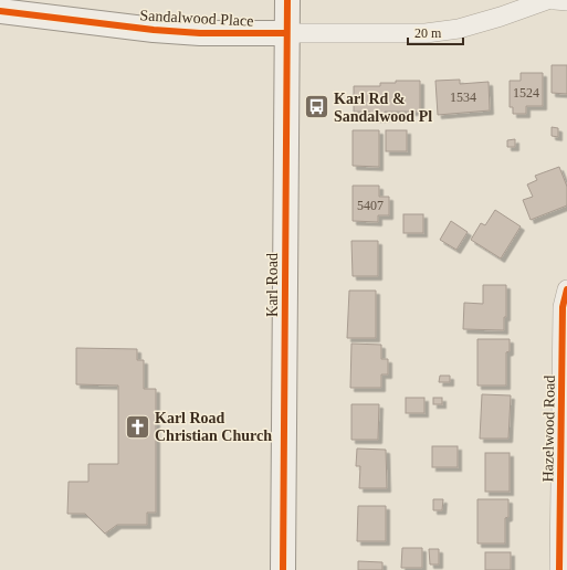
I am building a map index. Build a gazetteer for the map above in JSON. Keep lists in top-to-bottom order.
{
  "streets": {
    "main road": ["Sandalwood Place", "Karl Road"],
    "street": ["Hazelwood Road"]
  },
  "crossings": [
    ["Sandalwood Place", "Karl Road"]
  ],
  "places": {
    "bus stop": ["Karl Rd & Sandalwood Pl"],
    "church": ["Karl Road Christian Church"]
  },
  "house_numbers": ["1524", "1534", "5407"],
  "scale_bar": "20 m"
}
